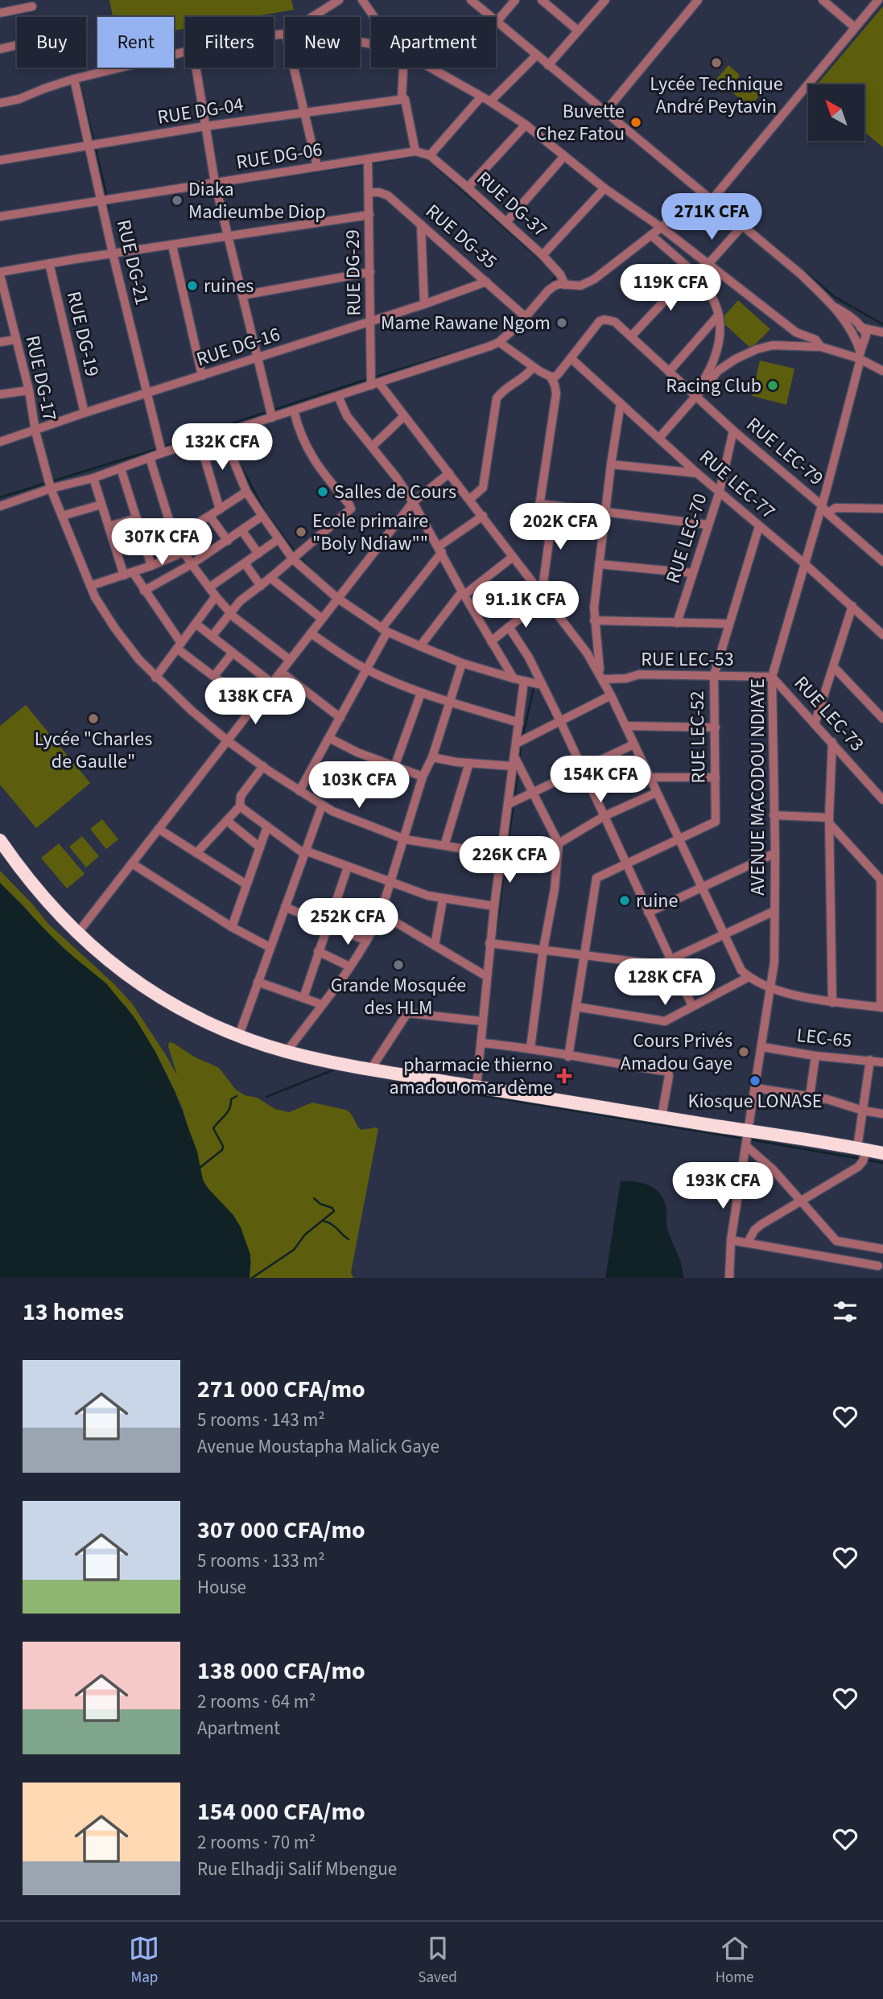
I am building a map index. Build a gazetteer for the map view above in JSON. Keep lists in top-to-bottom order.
{
  "streets": {
    "street": [
      "RUE DG-04",
      "RUE DG-06",
      "RUE DG-37",
      "RUE DG-35",
      "RUE DG-21",
      "RUE DG-29",
      "RUE DG-19",
      "RUE DG-16",
      "RUE DG-17",
      "RUE LEC-79",
      "RUE LEC-77",
      "RUE LEC-70",
      "RUE LEC-53",
      "RUE LEC-73",
      "RUE LEC-52",
      "AVENUE MACODOU NDIAYE",
      "LEC-65"
    ]
  },
  "crossings": [
    ["RUE DG-04", "RUE DG-21"],
    ["RUE DG-06", "RUE DG-37"],
    ["RUE DG-06", "RUE DG-21"],
    ["RUE DG-06", "RUE DG-29"],
    ["RUE DG-35", "RUE DG-29"],
    ["RUE DG-35", "RUE DG-16"],
    ["RUE DG-21", "RUE DG-16"],
    ["RUE DG-29", "RUE DG-16"],
    ["RUE DG-19", "RUE DG-16"],
    ["RUE DG-16", "RUE DG-17"],
    ["RUE LEC-79", "RUE LEC-77"],
    ["RUE LEC-79", "RUE LEC-70"],
    ["RUE LEC-79", "AVENUE MACODOU NDIAYE"],
    ["RUE LEC-77", "RUE LEC-70"],
    ["RUE LEC-77", "RUE LEC-52"],
    ["RUE LEC-77", "AVENUE MACODOU NDIAYE"],
    ["RUE LEC-53", "RUE LEC-73"],
    ["RUE LEC-53", "RUE LEC-52"],
    ["RUE LEC-53", "AVENUE MACODOU NDIAYE"],
    ["RUE LEC-73", "AVENUE MACODOU NDIAYE"],
    ["AVENUE MACODOU NDIAYE", "LEC-65"]
  ],
  "places": {
    "other": [
      "Lycée Technique André Peytavin",
      "Buvette Chez Fatou",
      "Diaka Madieumbe Diop",
      "ruines",
      "Mame Rawane Ngom",
      "Racing Club",
      "Salles de Cours",
      "Ecole primaire \"Boly Ndiaw\"\"",
      "Lycée \"Charles de Gaulle\"",
      "ruine",
      "Grande Mosquée des HLM",
      "Cours Privés Amadou Gaye",
      "Kiosque LONASE"
    ],
    "health": ["pharmacie thierno amadou omar dème"]
  },
  "north": "top left",
  "page": {
    "chip": [
      "Buy",
      "Rent",
      "Filters",
      "New",
      "Apartment"
    ],
    "price": [
      "271K CFA",
      "119K CFA",
      "132K CFA",
      "202K CFA",
      "307K CFA",
      "91.1K CFA",
      "138K CFA",
      "154K CFA",
      "103K CFA",
      "226K CFA",
      "252K CFA",
      "128K CFA",
      "193K CFA"
    ],
    "heading": "13 homes",
    "list": [
      {
        "name": "271 000 CFA/mo",
        "note": "5 rooms · 143 m² · Avenue Moustapha Malick Gaye"
      },
      {
        "name": "307 000 CFA/mo",
        "note": "5 rooms · 133 m² · House"
      },
      {
        "name": "138 000 CFA/mo",
        "note": "2 rooms · 64 m² · Apartment"
      },
      {
        "name": "154 000 CFA/mo",
        "note": "2 rooms · 70 m² · Rue Elhadji Salif Mbengue"
      }
    ],
    "tabs": ["Map", "Saved", "Home"]
  }
}
